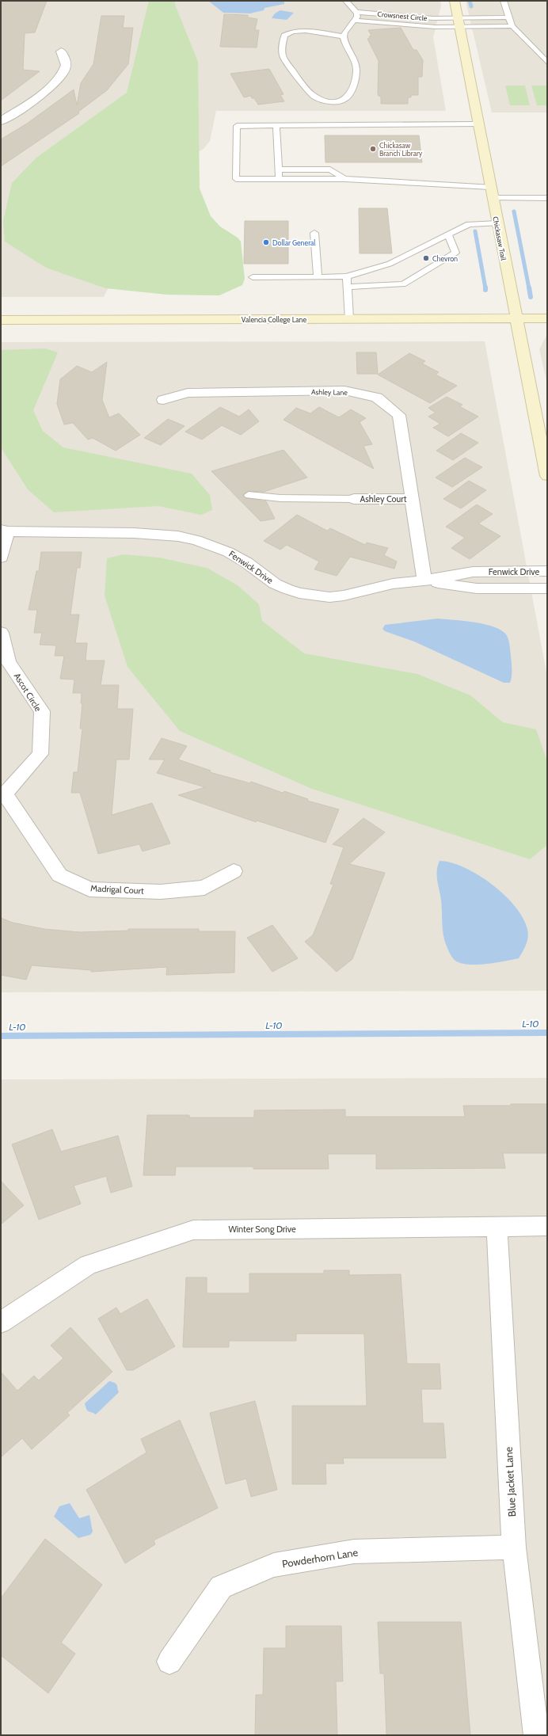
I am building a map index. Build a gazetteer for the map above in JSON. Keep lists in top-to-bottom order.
{
  "streets": {
    "street": [
      "Chickasaw Trail",
      "Valencia College Lane",
      "Ashley Lane",
      "Ashley Court",
      "Fenwick Drive",
      "Ascot Circle",
      "Madrigal Court",
      "Winter Song Drive",
      "Blue Jacket Lane",
      "Powderhorn Lane"
    ],
    "lane": ["Crowsnest Circle"]
  },
  "crossings": [
    ["Crowsnest Circle", "Chickasaw Trail"],
    ["Chickasaw Trail", "Valencia College Lane"],
    ["Ashley Lane", "Ashley Court"],
    ["Ashley Lane", "Fenwick Drive"],
    ["Ascot Circle", "Madrigal Court"],
    ["Winter Song Drive", "Blue Jacket Lane"],
    ["Blue Jacket Lane", "Powderhorn Lane"]
  ],
  "water": ["L-10"],
  "places": ["Chickasaw Branch Library", "Dollar General", "Chevron"]
}
